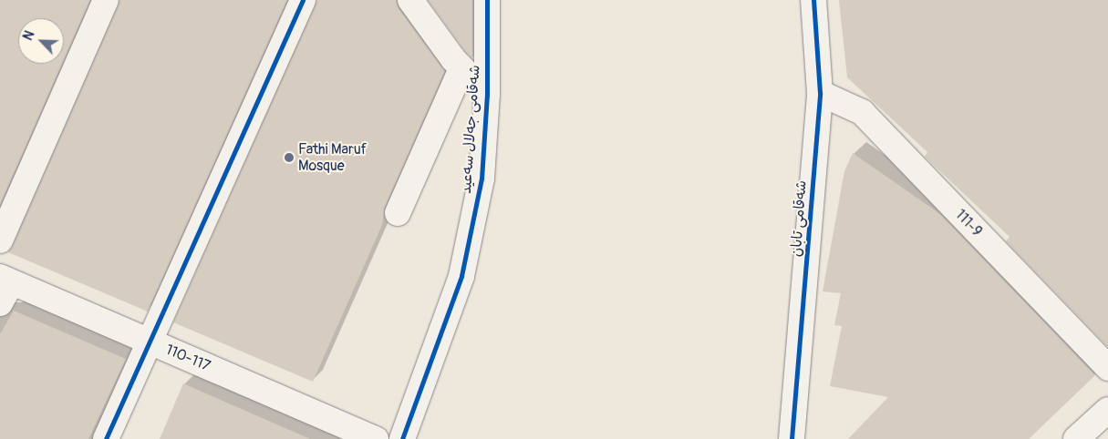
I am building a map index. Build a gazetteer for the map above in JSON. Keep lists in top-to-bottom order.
{
  "streets": {
    "street": [
      "شەقامی جەلال سەعید",
      "شەقامی تابان",
      "111-9",
      "110-117"
    ]
  },
  "crossings": [
    ["شەقامی تابان", "111-9"]
  ],
  "places": ["Fathi Maruf Mosque"],
  "north": "top left"
}
